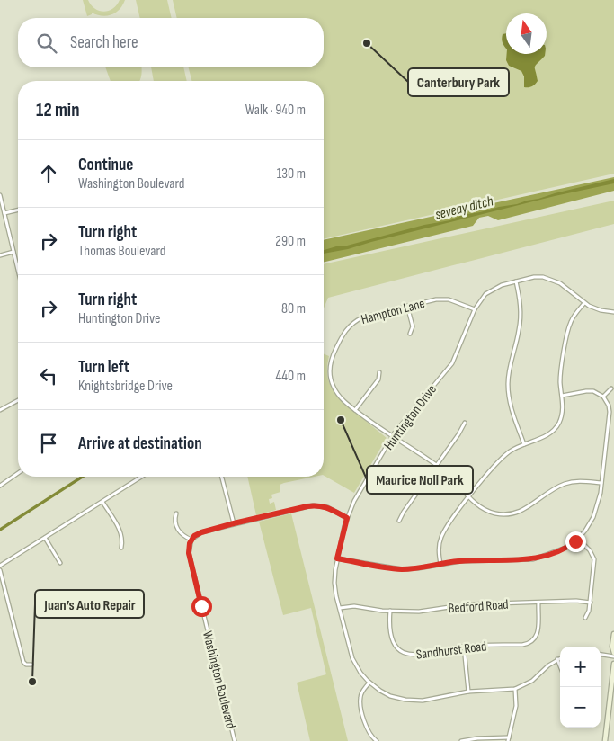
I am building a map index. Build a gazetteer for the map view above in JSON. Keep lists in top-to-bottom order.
{
  "streets": {
    "street": [
      "Hampton Lane",
      "Huntington Drive",
      "Bedford Road",
      "Sandhurst Road",
      "Washington Boulevard"
    ]
  },
  "crossings": [
    ["Hampton Lane", "Huntington Drive"],
    ["Huntington Drive", "Bedford Road"],
    ["Bedford Road", "Sandhurst Road"]
  ],
  "water": ["seveay ditch"],
  "places": ["Canterbury Park", "Maurice Noll Park", "Juan’s Auto Repair"],
  "north": "top",
  "page": {
    "search": "Search here",
    "heading": ["12 min", "Walk · 940 m"],
    "list": [
      ["Continue", "Washington Boulevard", "130 m"],
      ["Turn right", "Thomas Boulevard", "290 m"],
      ["Turn right", "Huntington Drive", "80 m"],
      ["Turn left", "Knightsbridge Drive", "440 m"],
      "Arrive at destination"
    ],
    "map_buttons": ["+", "−"]
  }
}
